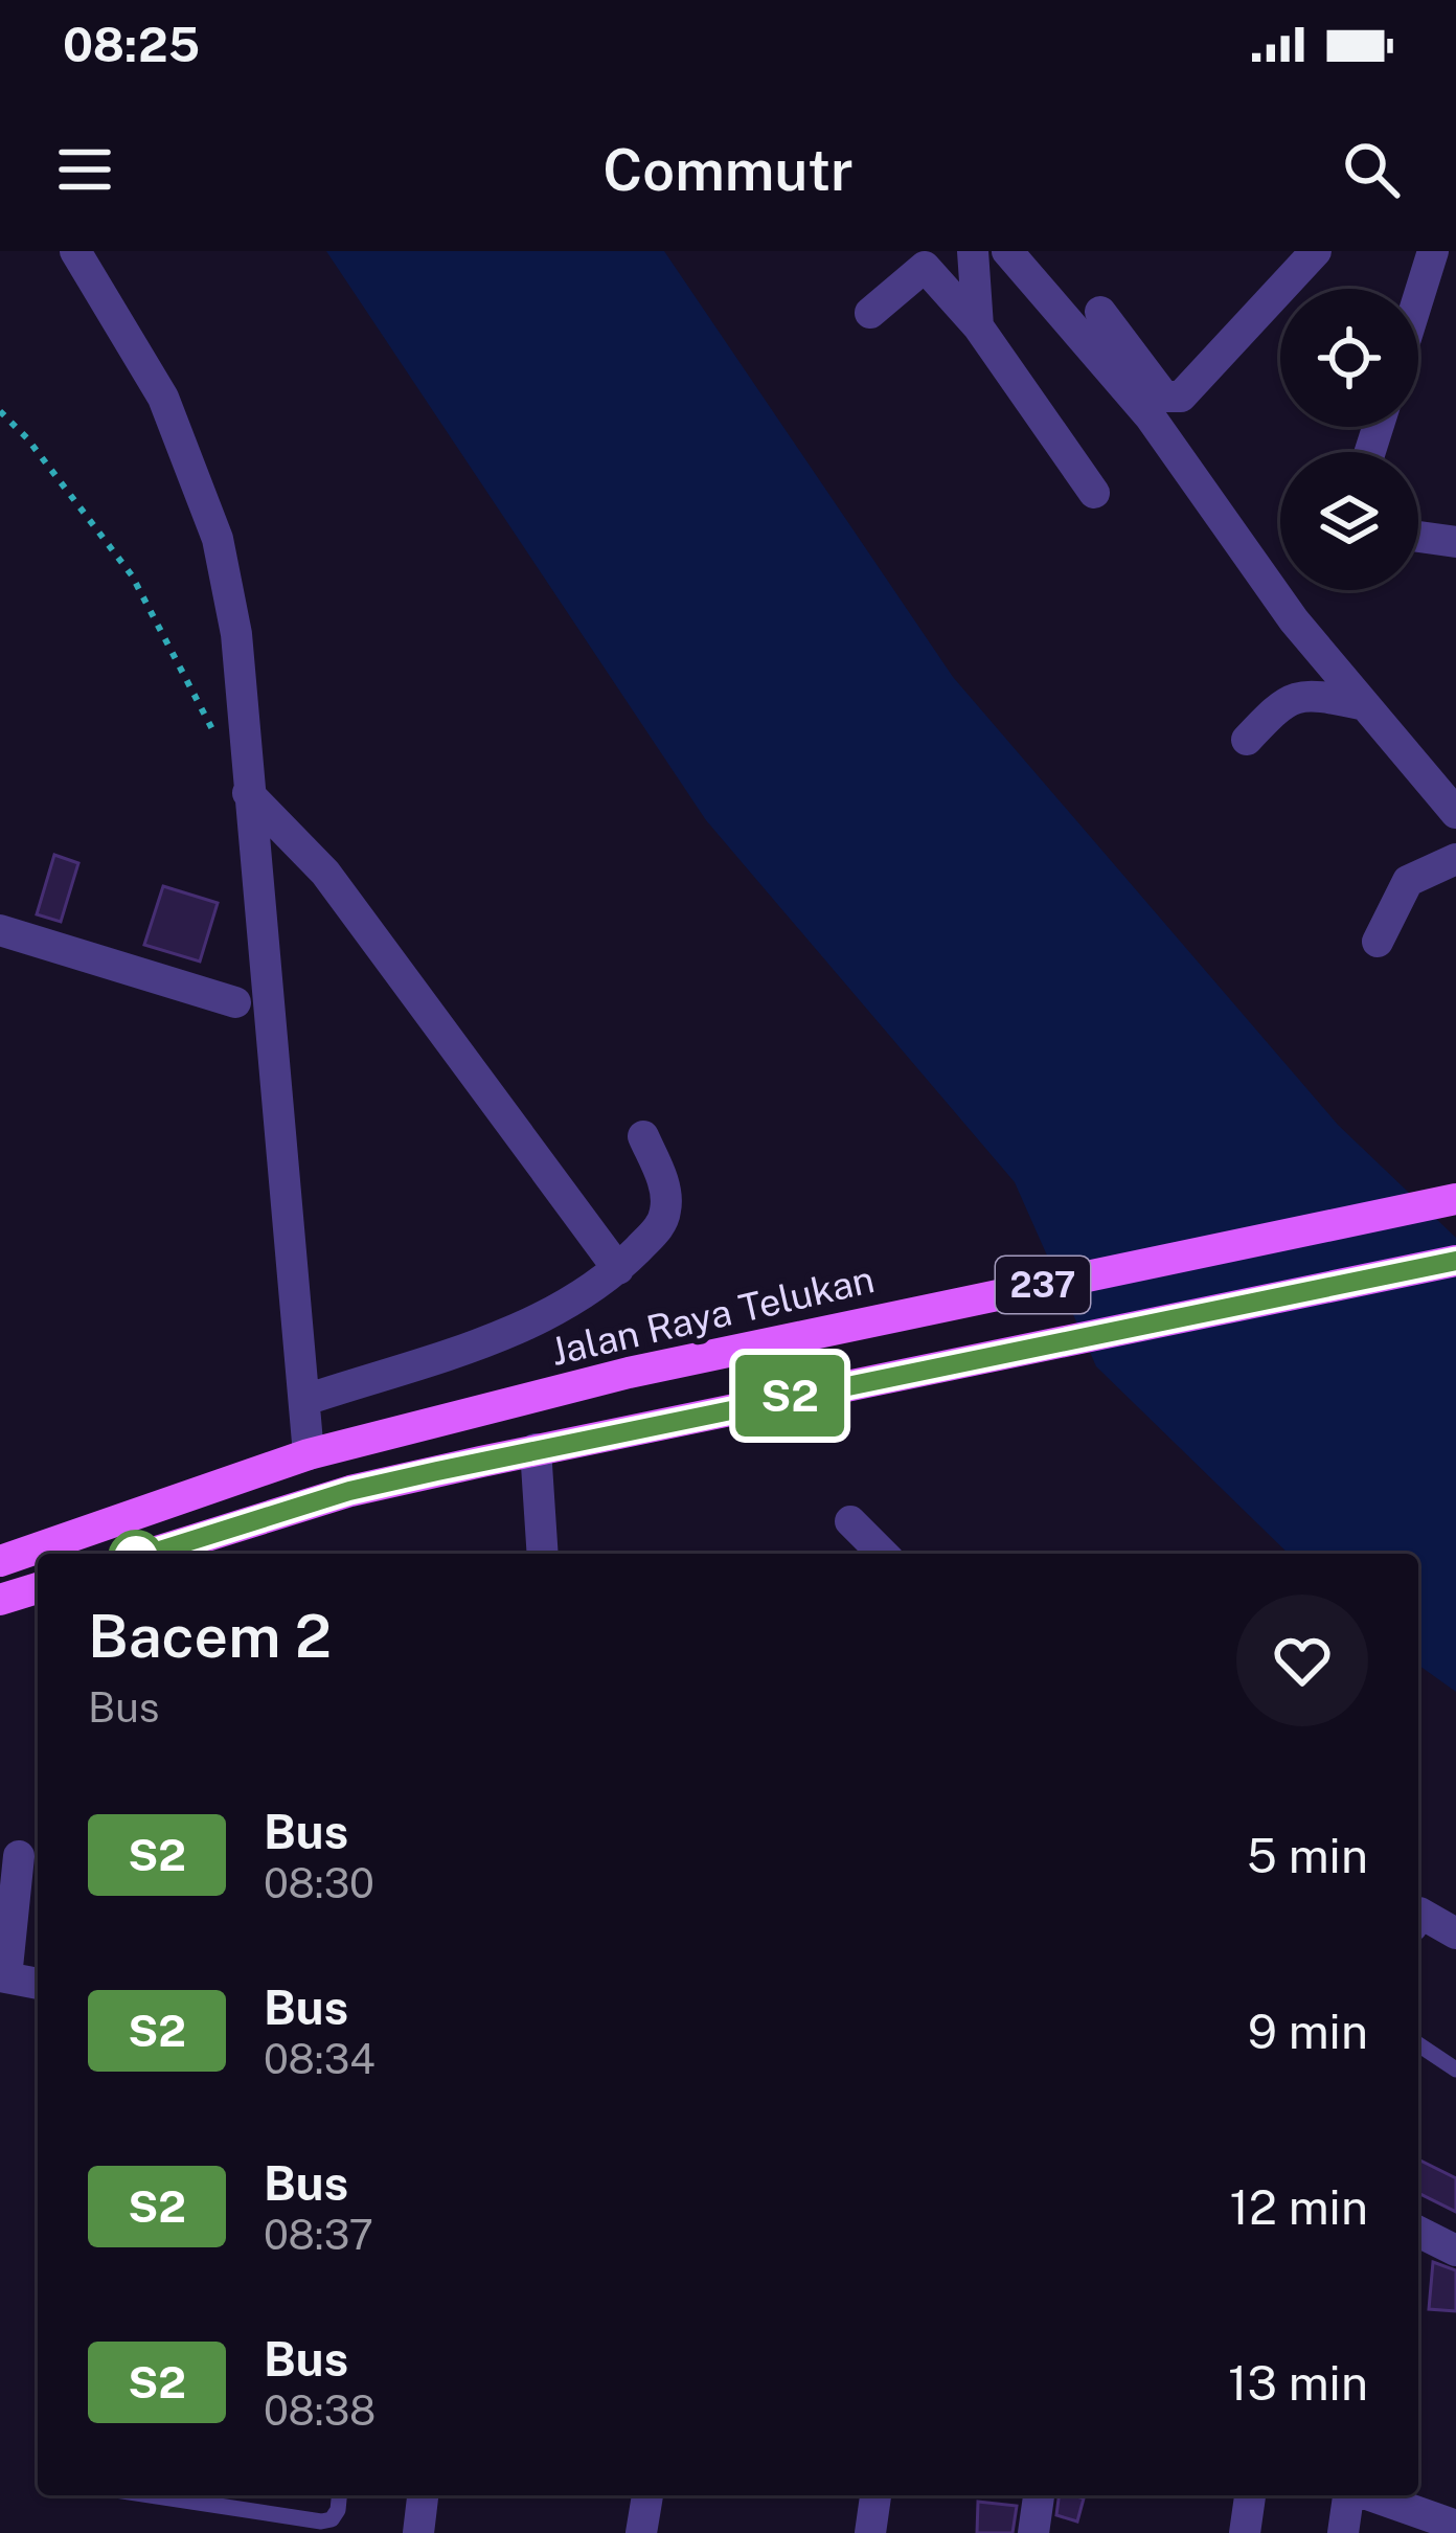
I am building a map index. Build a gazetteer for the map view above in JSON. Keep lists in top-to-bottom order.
{
  "streets": {
    "main road": ["237", "Jalan Raya Telukan"]
  },
  "lines": ["bus line S2"],
  "page": {
    "status": "08:25",
    "header": "Commutr",
    "on_map": "S2",
    "heading": ["Bacem 2", "Bus"],
    "list": [
      {
        "mark": "S2",
        "name": "Bus",
        "note": "08:30",
        "value": "5 min"
      },
      {
        "mark": "S2",
        "name": "Bus",
        "note": "08:34",
        "value": "9 min"
      },
      {
        "mark": "S2",
        "name": "Bus",
        "note": "08:37",
        "value": "12 min"
      },
      {
        "mark": "S2",
        "name": "Bus",
        "note": "08:38",
        "value": "13 min"
      }
    ]
  }
}
